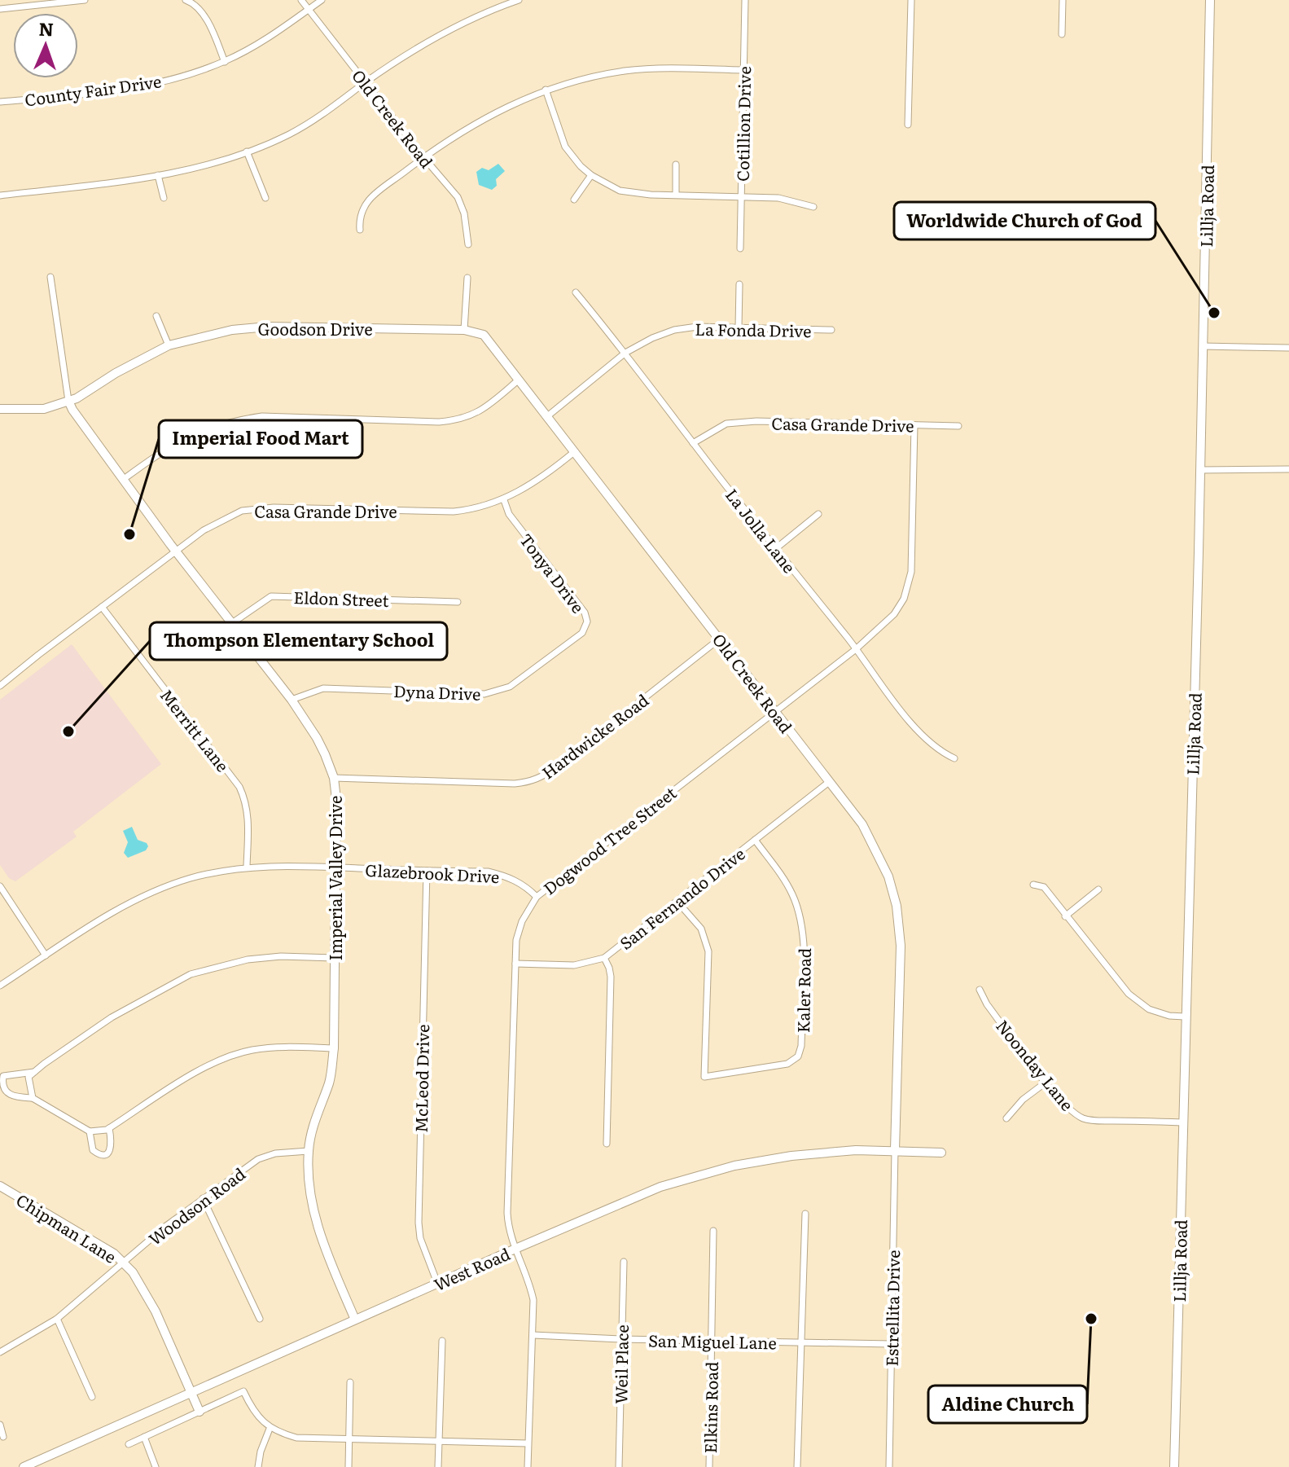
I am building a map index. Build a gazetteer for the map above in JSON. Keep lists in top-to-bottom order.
{
  "streets": {
    "street": [
      "County Fair Drive",
      "Old Creek Road",
      "Cotillion Drive",
      "Lillja Road",
      "Goodson Drive",
      "La Fonda Drive",
      "Casa Grande Drive",
      "La Jolla Lane",
      "Tonya Drive",
      "Eldon Street",
      "Dyna Drive",
      "Merritt Lane",
      "Hardwicke Road",
      "Dogwood Tree Street",
      "Glazebrook Drive",
      "Imperial Valley Drive",
      "San Fernando Drive",
      "Kaler Road",
      "Noonday Lane",
      "McLeod Drive",
      "Woodson Road",
      "Chipman Lane",
      "West Road",
      "Estrellita Drive",
      "San Miguel Lane",
      "Weil Place",
      "Elkins Road"
    ]
  },
  "crossings": [
    ["County Fair Drive", "Old Creek Road"],
    ["Old Creek Road", "Goodson Drive"],
    ["Old Creek Road", "La Fonda Drive"],
    ["Old Creek Road", "Casa Grande Drive"],
    ["Old Creek Road", "Hardwicke Road"],
    ["Old Creek Road", "Dogwood Tree Street"],
    ["Old Creek Road", "San Fernando Drive"],
    ["Old Creek Road", "West Road"],
    ["Old Creek Road", "Estrellita Drive"],
    ["Lillja Road", "Noonday Lane"],
    ["Goodson Drive", "Imperial Valley Drive"],
    ["La Fonda Drive", "La Jolla Lane"],
    ["Casa Grande Drive", "La Jolla Lane"],
    ["Casa Grande Drive", "Tonya Drive"],
    ["Casa Grande Drive", "Merritt Lane"],
    ["Casa Grande Drive", "Dogwood Tree Street"],
    ["Casa Grande Drive", "Imperial Valley Drive"],
    ["La Jolla Lane", "Dogwood Tree Street"],
    ["Tonya Drive", "Dyna Drive"],
    ["Eldon Street", "Imperial Valley Drive"],
    ["Dyna Drive", "Imperial Valley Drive"],
    ["Merritt Lane", "Glazebrook Drive"],
    ["Hardwicke Road", "Imperial Valley Drive"],
    ["Dogwood Tree Street", "Glazebrook Drive"],
    ["Dogwood Tree Street", "San Fernando Drive"],
    ["Dogwood Tree Street", "West Road"],
    ["Dogwood Tree Street", "San Miguel Lane"],
    ["Glazebrook Drive", "Imperial Valley Drive"],
    ["Glazebrook Drive", "McLeod Drive"],
    ["Imperial Valley Drive", "Woodson Road"],
    ["Imperial Valley Drive", "West Road"],
    ["San Fernando Drive", "Kaler Road"],
    ["McLeod Drive", "West Road"],
    ["Woodson Road", "Chipman Lane"],
    ["Chipman Lane", "West Road"],
    ["West Road", "Estrellita Drive"],
    ["Estrellita Drive", "San Miguel Lane"],
    ["San Miguel Lane", "Weil Place"],
    ["San Miguel Lane", "Elkins Road"]
  ],
  "places": [
    "Worldwide Church of God",
    "Imperial Food Mart",
    "Thompson Elementary School",
    "Aldine Church"
  ],
  "north": "top"
}
